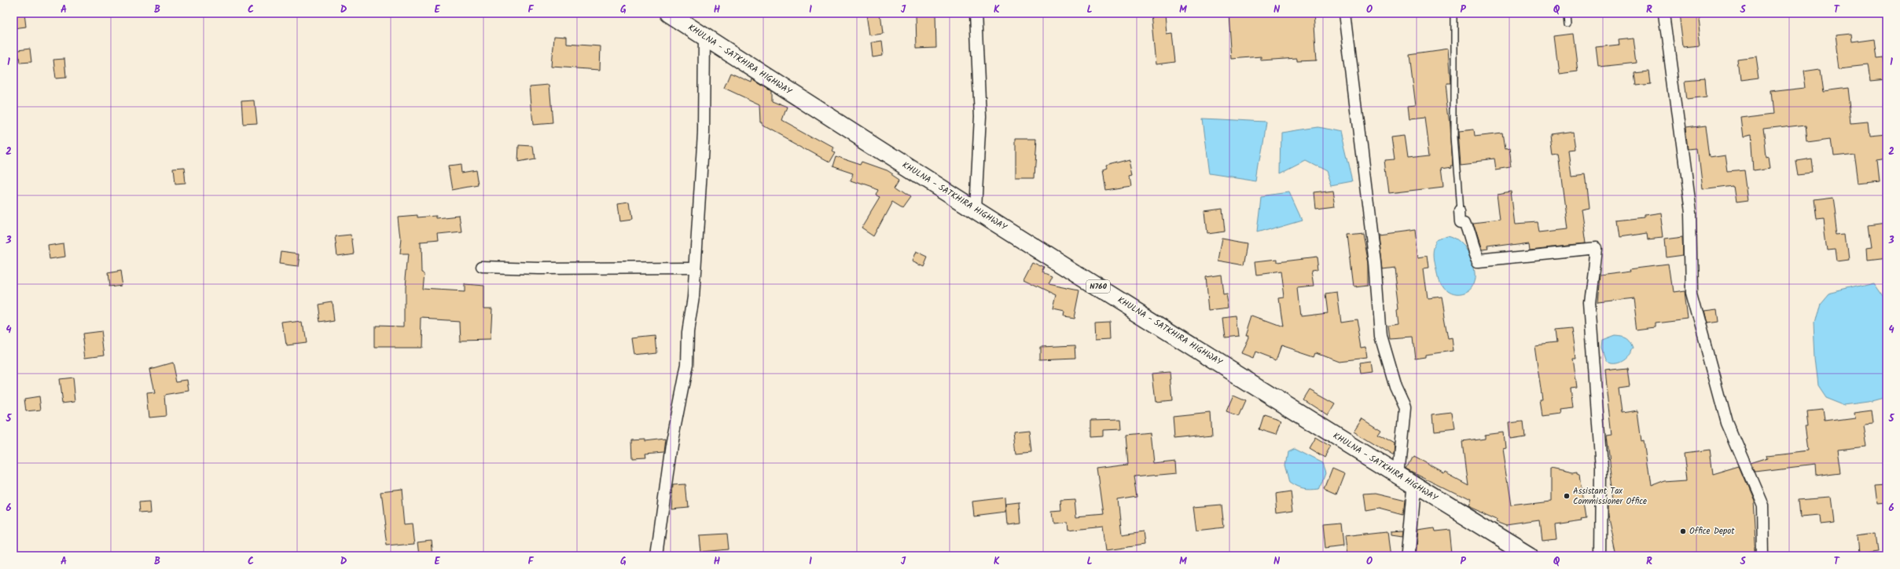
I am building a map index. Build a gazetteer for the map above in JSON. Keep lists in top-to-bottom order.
{
  "streets": {
    "highway": ["KHULNA - SATKHIRA HIGHWAY", "N760"]
  },
  "places": ["Assistant Tax Commissioner Office", "Office Depot"],
  "grid": {
    "columns": [
      "A",
      "B",
      "C",
      "D",
      "E",
      "F",
      "G",
      "H",
      "I",
      "J",
      "K",
      "L",
      "M",
      "N",
      "O",
      "P",
      "Q",
      "R",
      "S",
      "T"
    ],
    "rows": [
      "1",
      "2",
      "3",
      "4",
      "5",
      "6"
    ]
  }
}
